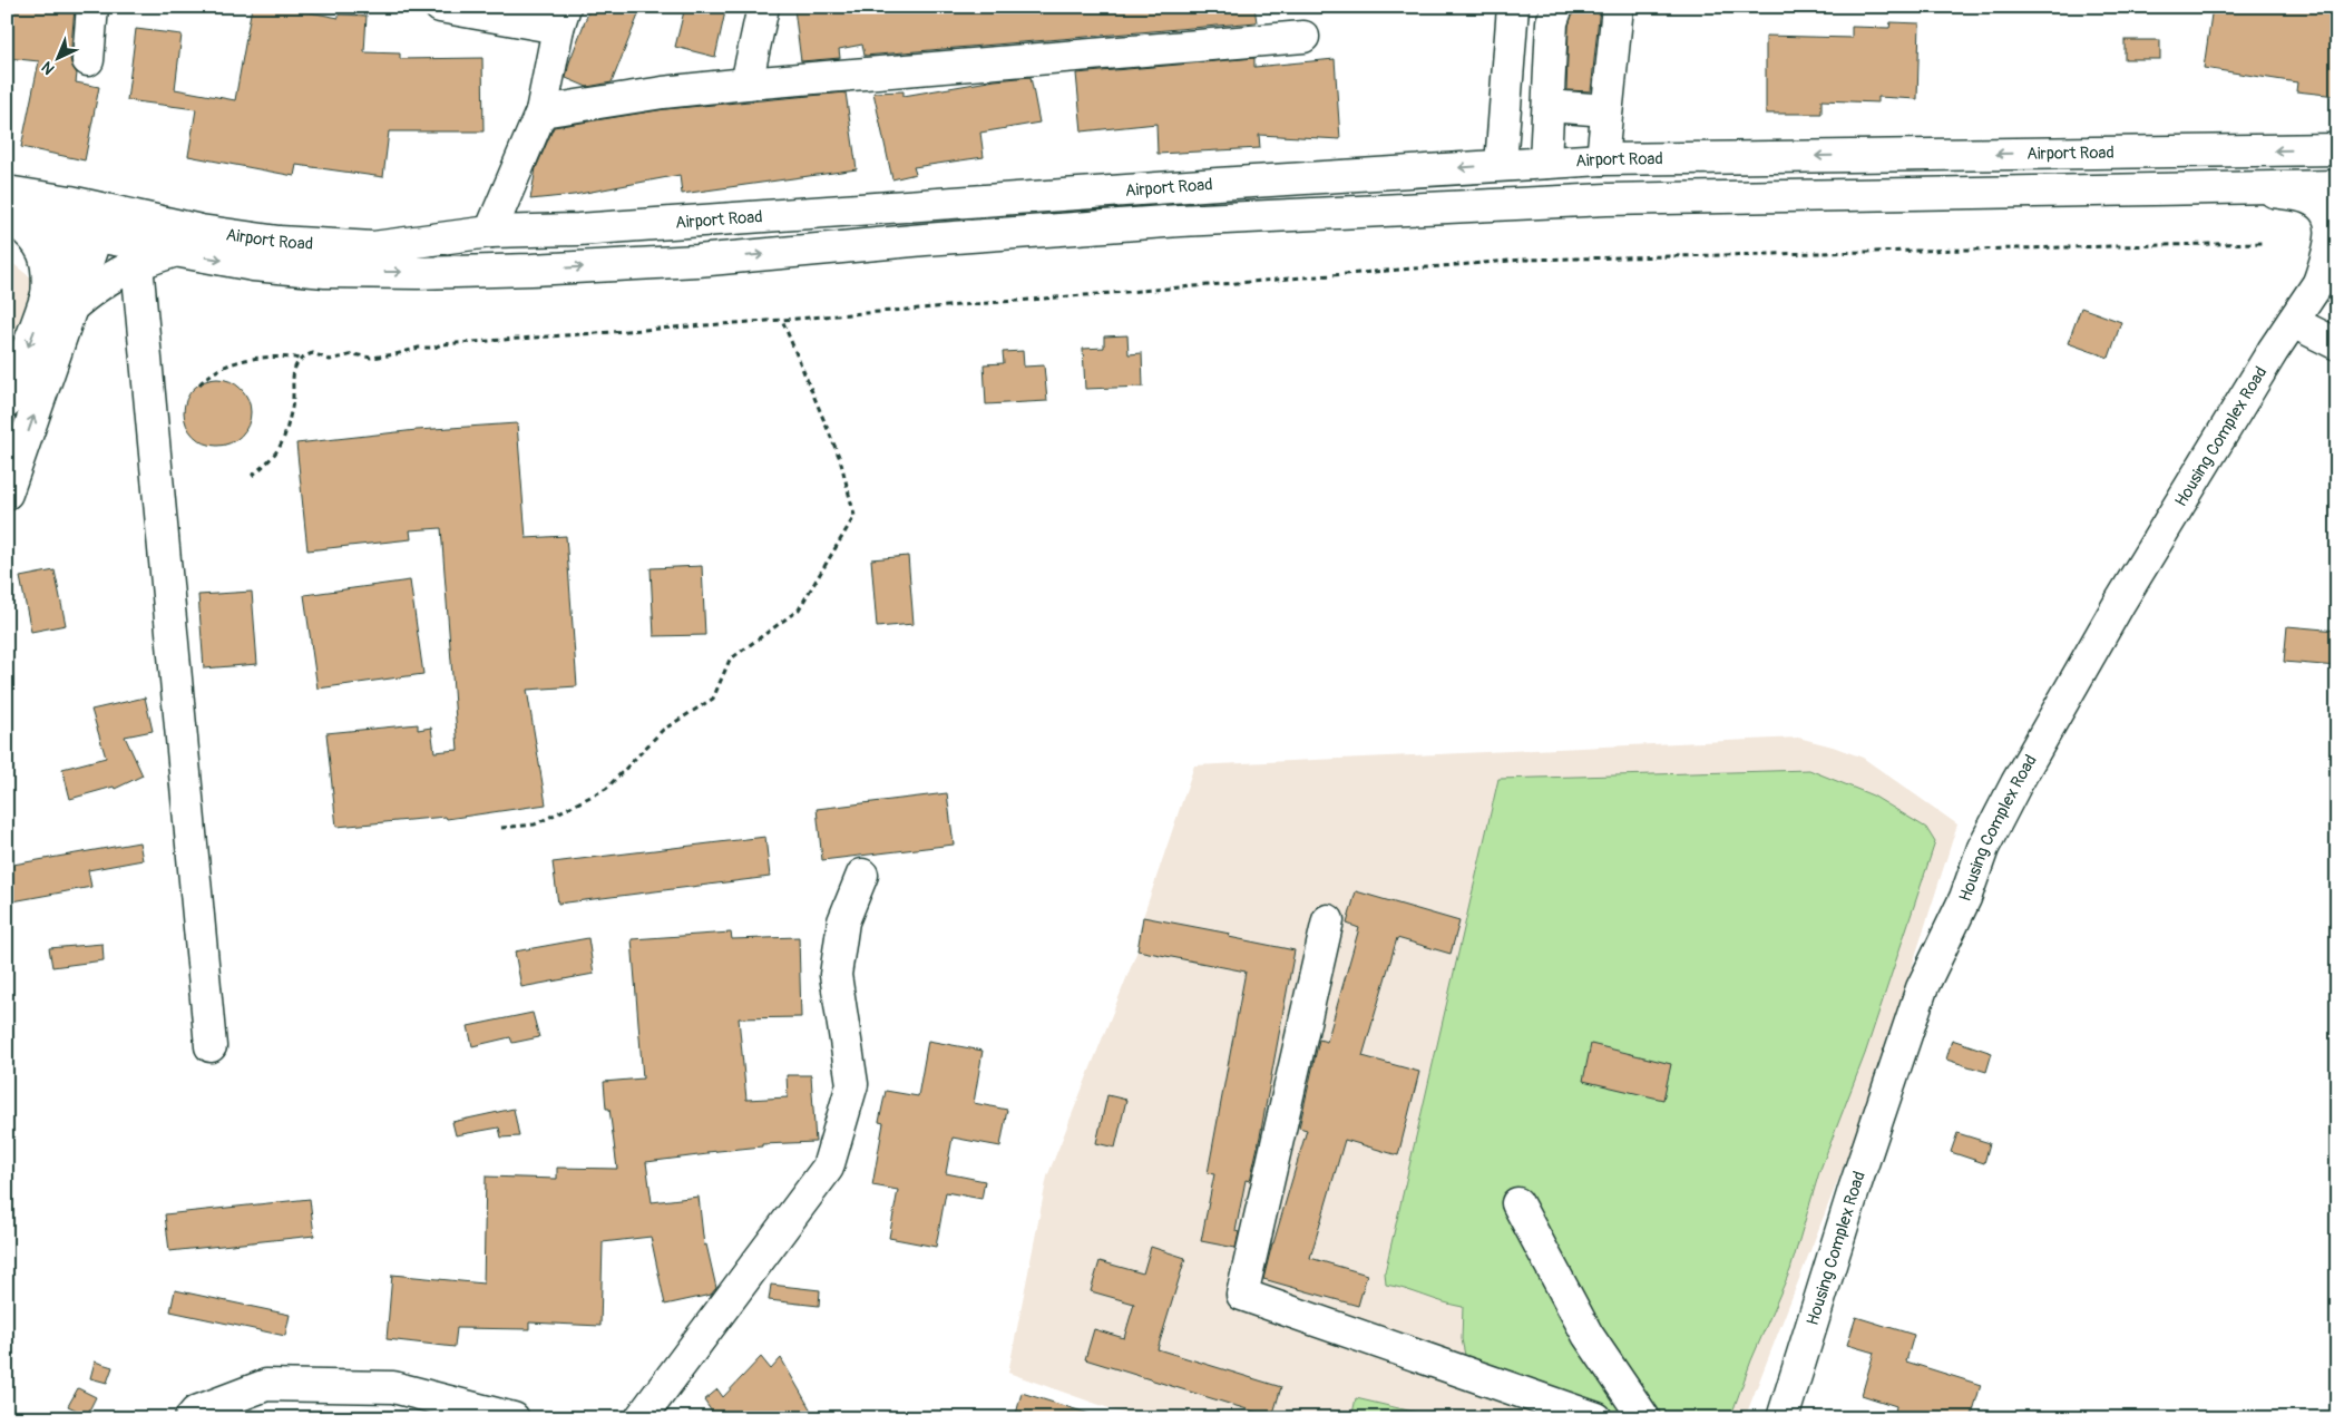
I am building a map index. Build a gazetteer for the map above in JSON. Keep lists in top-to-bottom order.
{
  "streets": {
    "street": ["Airport Road", "Housing Complex Road"]
  },
  "crossings": [
    ["Airport Road", "Housing Complex Road"]
  ],
  "north": "bottom left"
}
